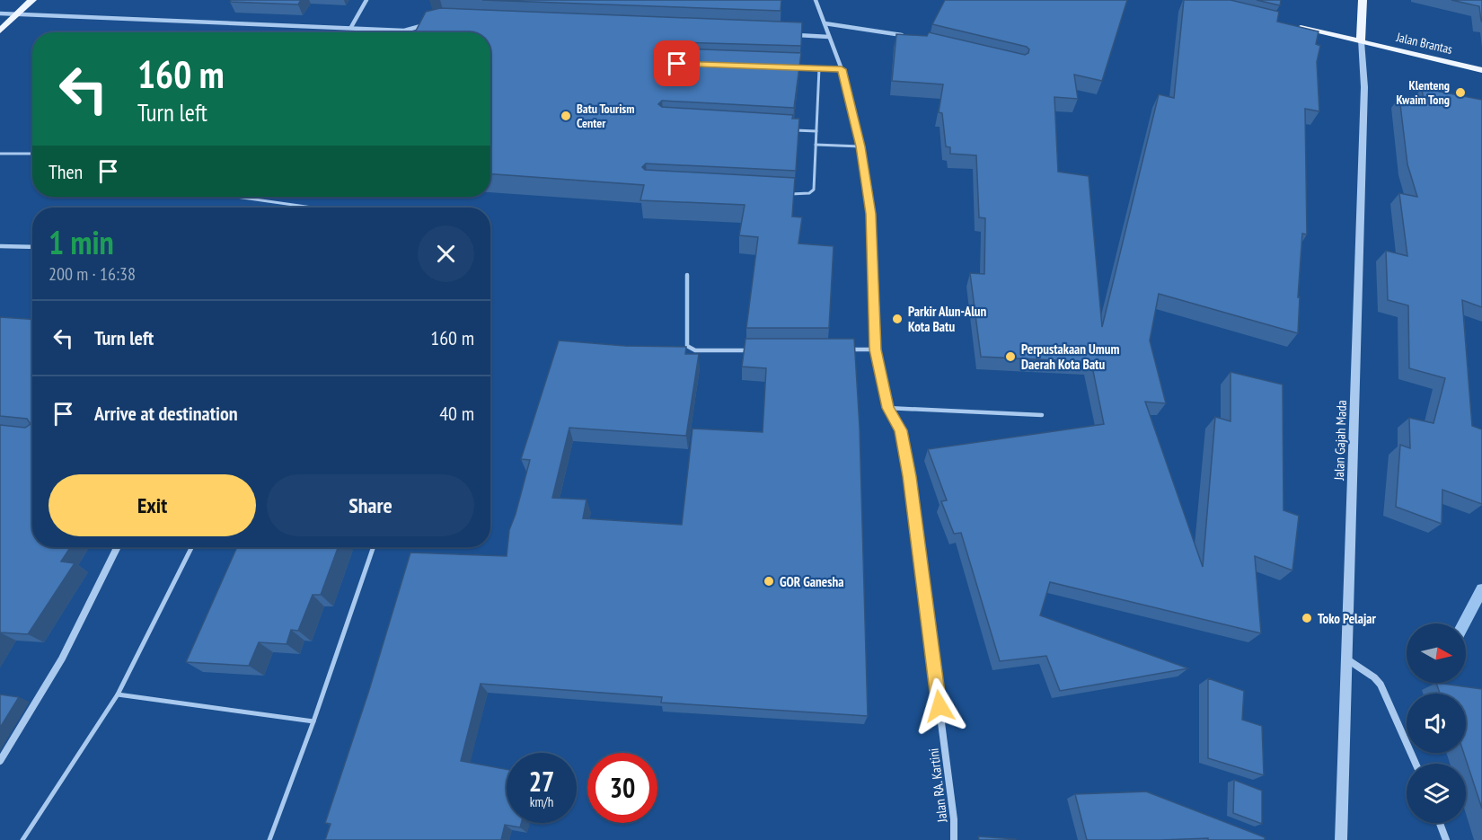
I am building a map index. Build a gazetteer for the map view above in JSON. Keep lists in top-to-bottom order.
{
  "streets": {
    "main road": ["Jalan Brantas"],
    "street": ["Jalan Gajah Mada", "Jalan RA. Kartini"]
  },
  "crossings": [
    ["Jalan Brantas", "Jalan Gajah Mada"]
  ],
  "places": [
    "Klenteng Kwaim Tong",
    "Batu Tourism Center",
    "Parkir Alun-Alun Kota Batu",
    "Perpustakaan Umum Daerah Kota Batu",
    "GOR Ganesha",
    "Toko Pelajar"
  ],
  "north": "right",
  "page": {
    "turn": ["160 m", "Turn left"],
    "then": "Then",
    "heading": ["1 min", "200 m · 16:38"],
    "list": [
      {
        "name": "Turn left",
        "value": "160 m"
      },
      {
        "name": "Arrive at destination",
        "value": "40 m"
      }
    ],
    "buttons": ["Exit", "Share"],
    "speed": "27 km/h",
    "limit": "30"
  }
}
